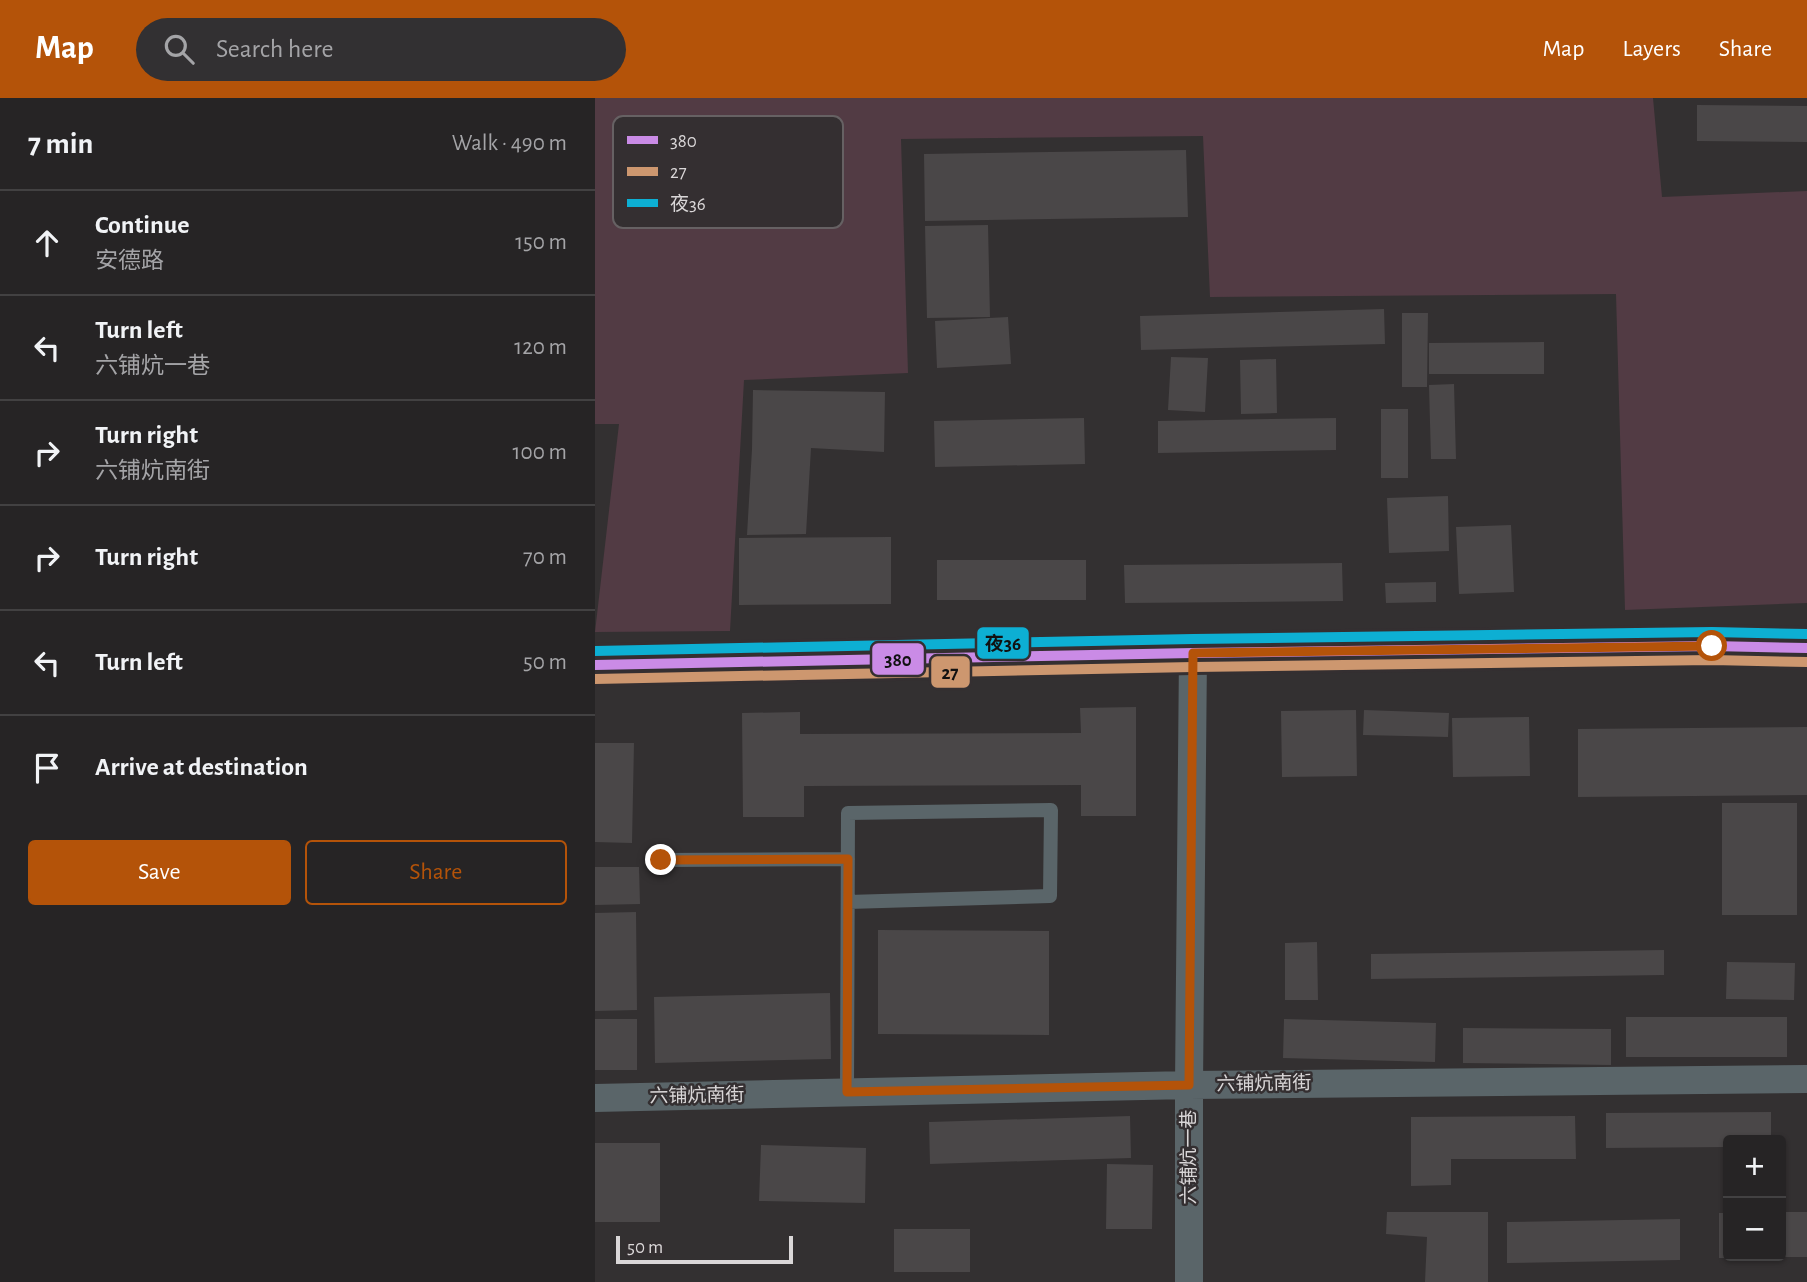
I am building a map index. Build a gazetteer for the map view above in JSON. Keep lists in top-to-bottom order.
{
  "streets": {
    "street": ["六铺炕南街", "六铺炕一巷"]
  },
  "crossings": [
    ["六铺炕南街", "六铺炕一巷"]
  ],
  "lines": ["transit line 夜36", "transit line 380", "transit line 27"],
  "legend": ["380", "27", "夜36"],
  "scale_bar": "50 m",
  "page": {
    "header": "Map",
    "search": "Search here",
    "nav": ["Map", "Layers", "Share"],
    "heading": ["7 min", "Walk · 490 m"],
    "list": [
      ["Continue", "安德路", "150 m"],
      ["Turn left", "六铺炕一巷", "120 m"],
      ["Turn right", "六铺炕南街", "100 m"],
      ["Turn right", "70 m"],
      ["Turn left", "50 m"],
      "Arrive at destination"
    ],
    "buttons": ["Save", "Share"],
    "map_buttons": ["+", "−"],
    "scale": "50 m"
  }
}
